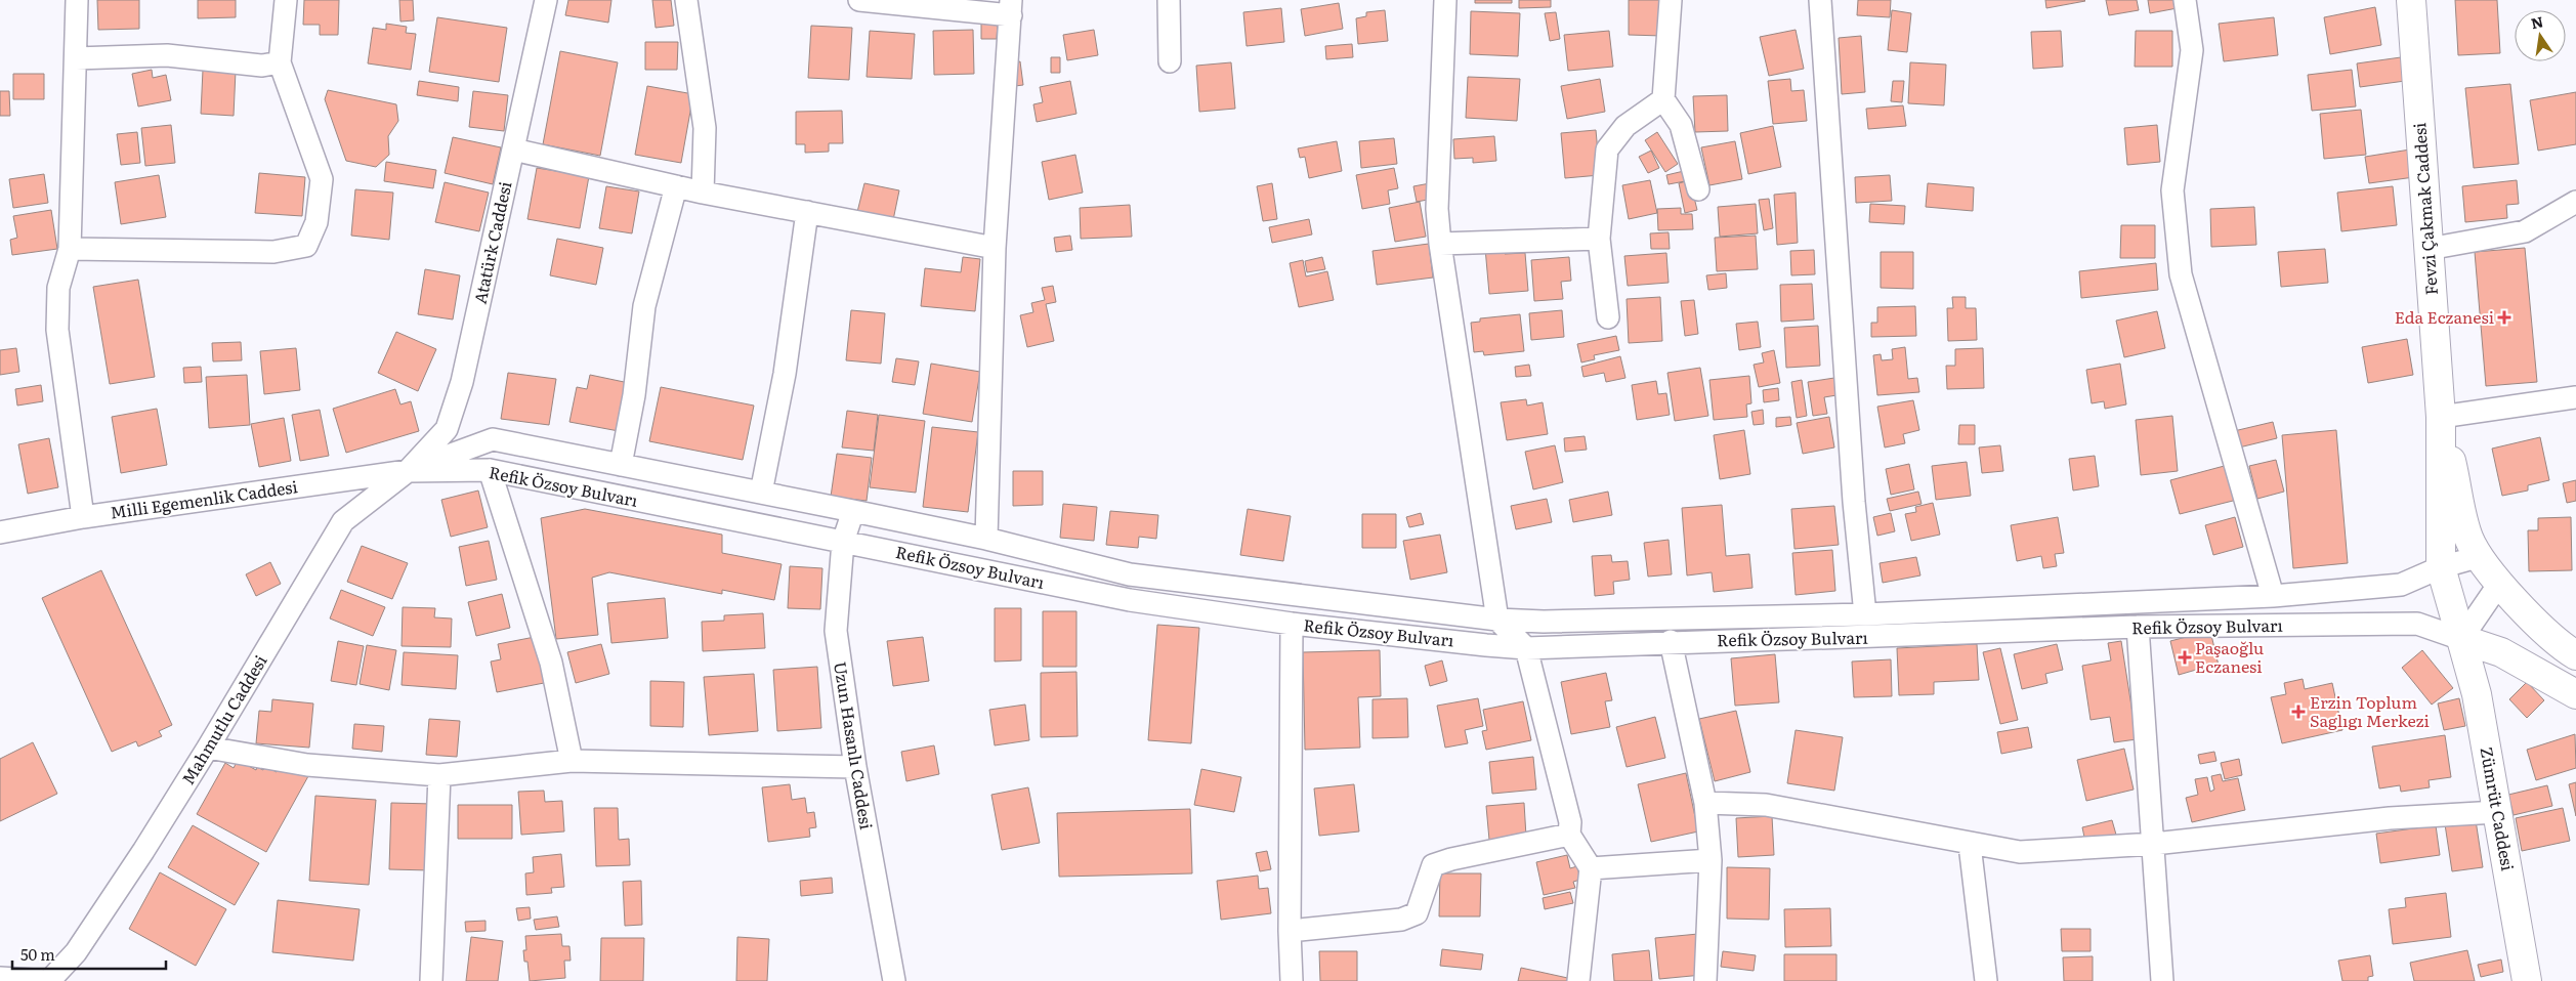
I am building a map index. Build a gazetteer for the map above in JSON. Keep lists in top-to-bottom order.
{
  "streets": {
    "main road": ["Fevzi Çakmak Caddesi", "Zümrüt Caddesi"],
    "street": [
      "Atatürk Caddesi",
      "Refik Özsoy Bulvarı",
      "Milli Egemenlik Caddesi",
      "Mahmutlu Caddesi",
      "Uzun Hasanlı Caddesi"
    ]
  },
  "crossings": [
    ["Fevzi Çakmak Caddesi", "Zümrüt Caddesi"],
    ["Atatürk Caddesi", "Refik Özsoy Bulvarı"],
    ["Atatürk Caddesi", "Milli Egemenlik Caddesi"],
    ["Atatürk Caddesi", "Mahmutlu Caddesi"],
    ["Refik Özsoy Bulvarı", "Milli Egemenlik Caddesi"],
    ["Refik Özsoy Bulvarı", "Mahmutlu Caddesi"],
    ["Refik Özsoy Bulvarı", "Uzun Hasanlı Caddesi"],
    ["Refik Özsoy Bulvarı", "Zümrüt Caddesi"],
    ["Milli Egemenlik Caddesi", "Mahmutlu Caddesi"]
  ],
  "places": {
    "health": ["Eda Eczanesi", "Paşaoğlu Eczanesi", "Erzin Toplum Saglıgı Merkezi"]
  },
  "scale_bar": "50 m",
  "north": "top"
}
